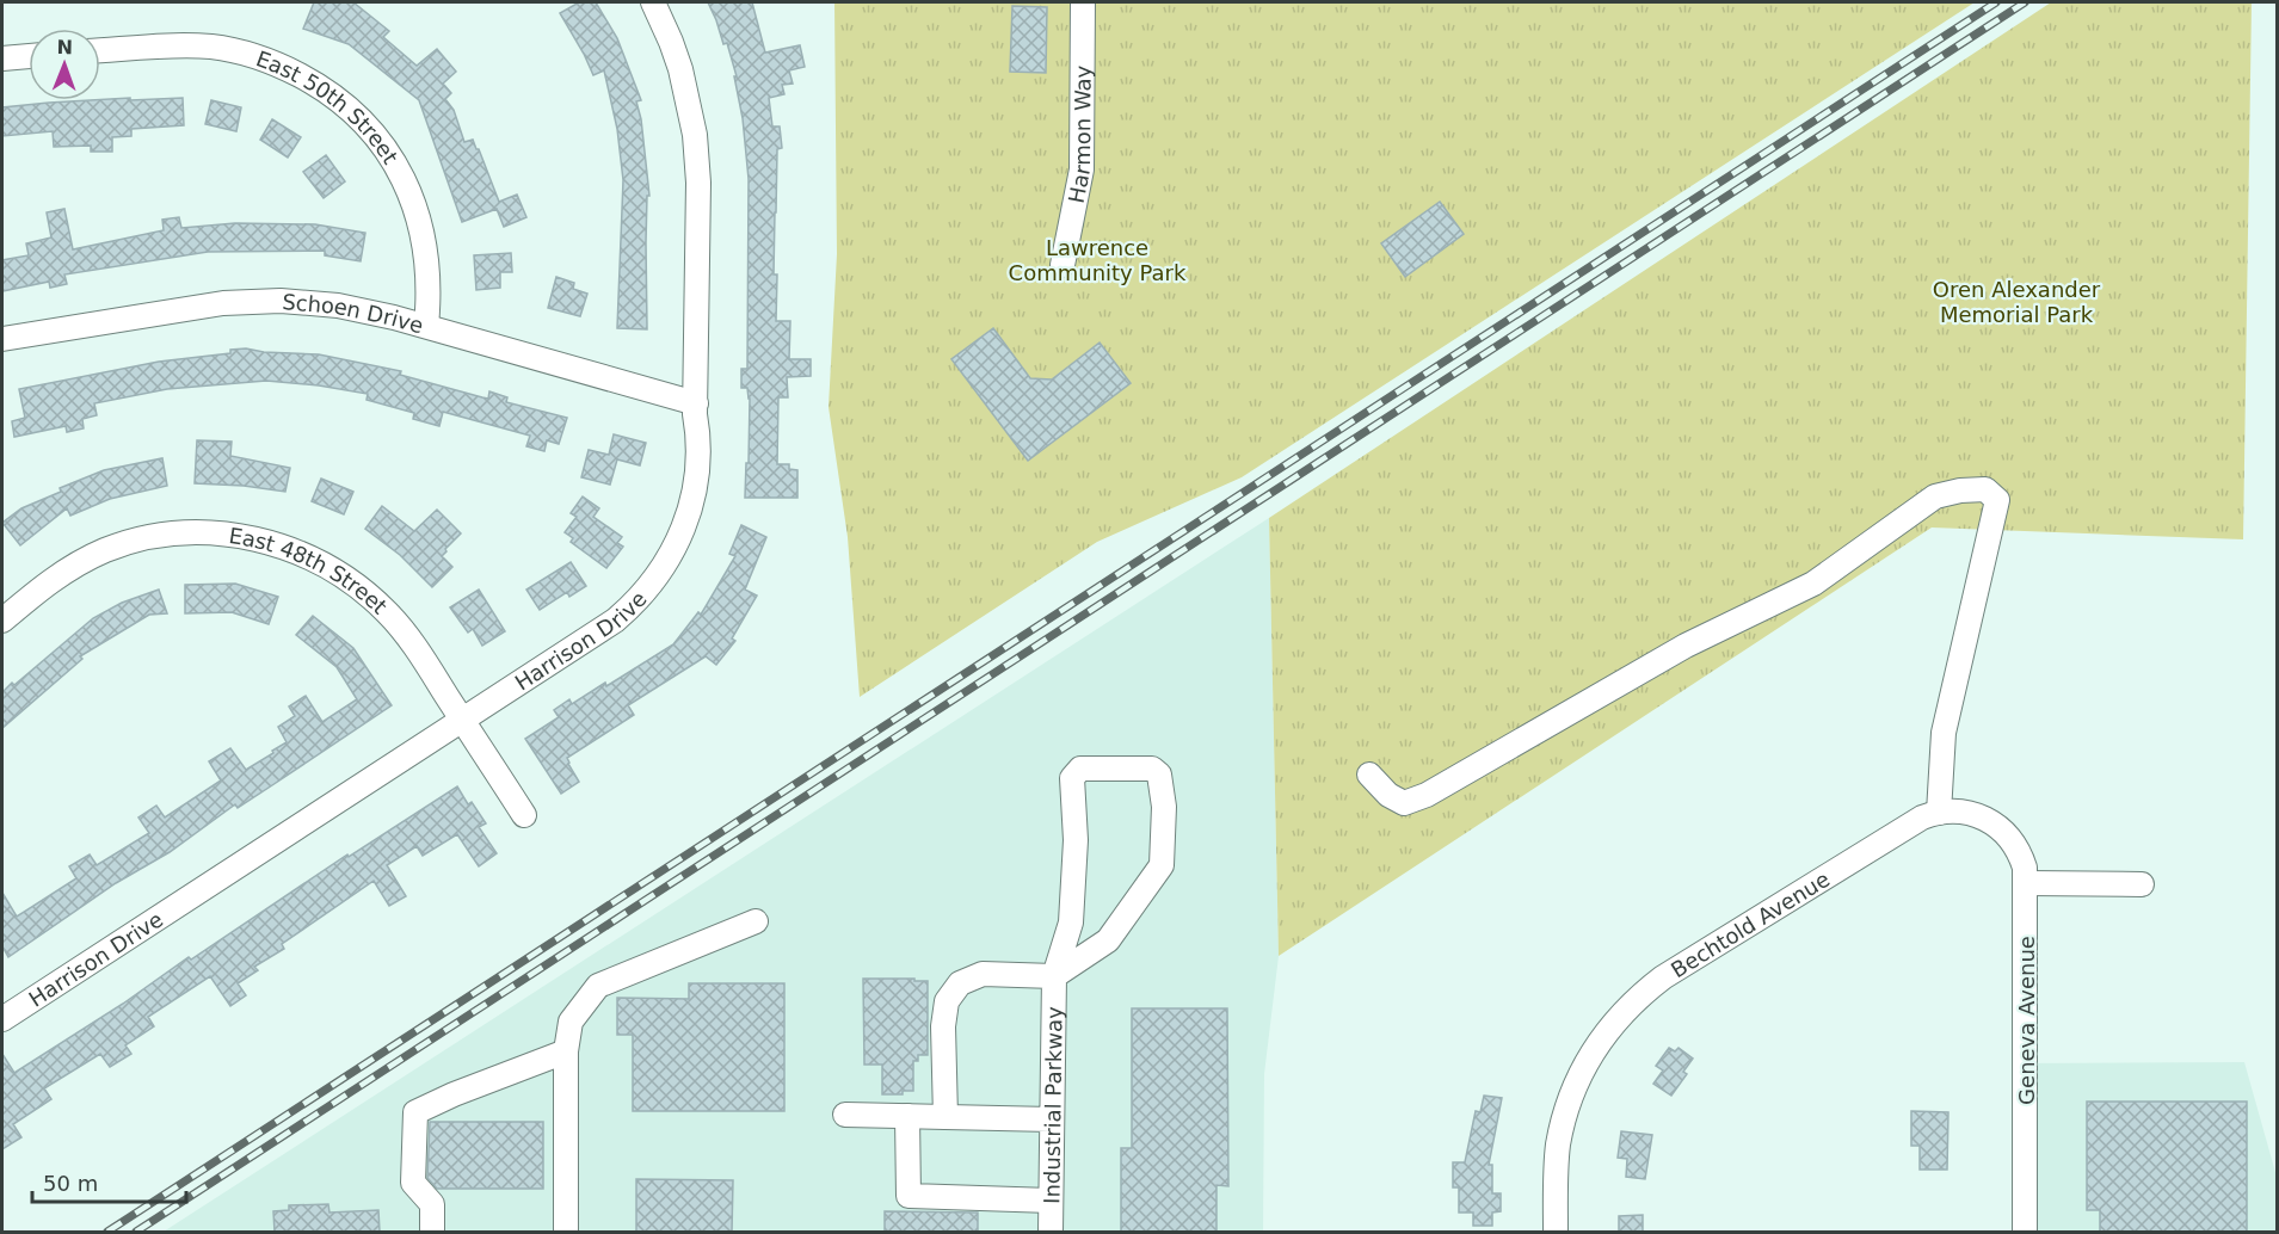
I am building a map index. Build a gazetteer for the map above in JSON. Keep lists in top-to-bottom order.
{
  "streets": {
    "street": [
      "East 50th Street",
      "Harmon Way",
      "Schoen Drive",
      "East 48th Street",
      "Harrison Drive",
      "Bechtold Avenue",
      "Geneva Avenue",
      "Industrial Parkway"
    ]
  },
  "crossings": [
    ["East 50th Street", "Schoen Drive"],
    ["Schoen Drive", "Harrison Drive"],
    ["East 48th Street", "Harrison Drive"],
    ["Bechtold Avenue", "Geneva Avenue"]
  ],
  "parks": ["Lawrence Community Park", "Oren Alexander Memorial Park"],
  "scale_bar": "50 m",
  "north": "top"
}
